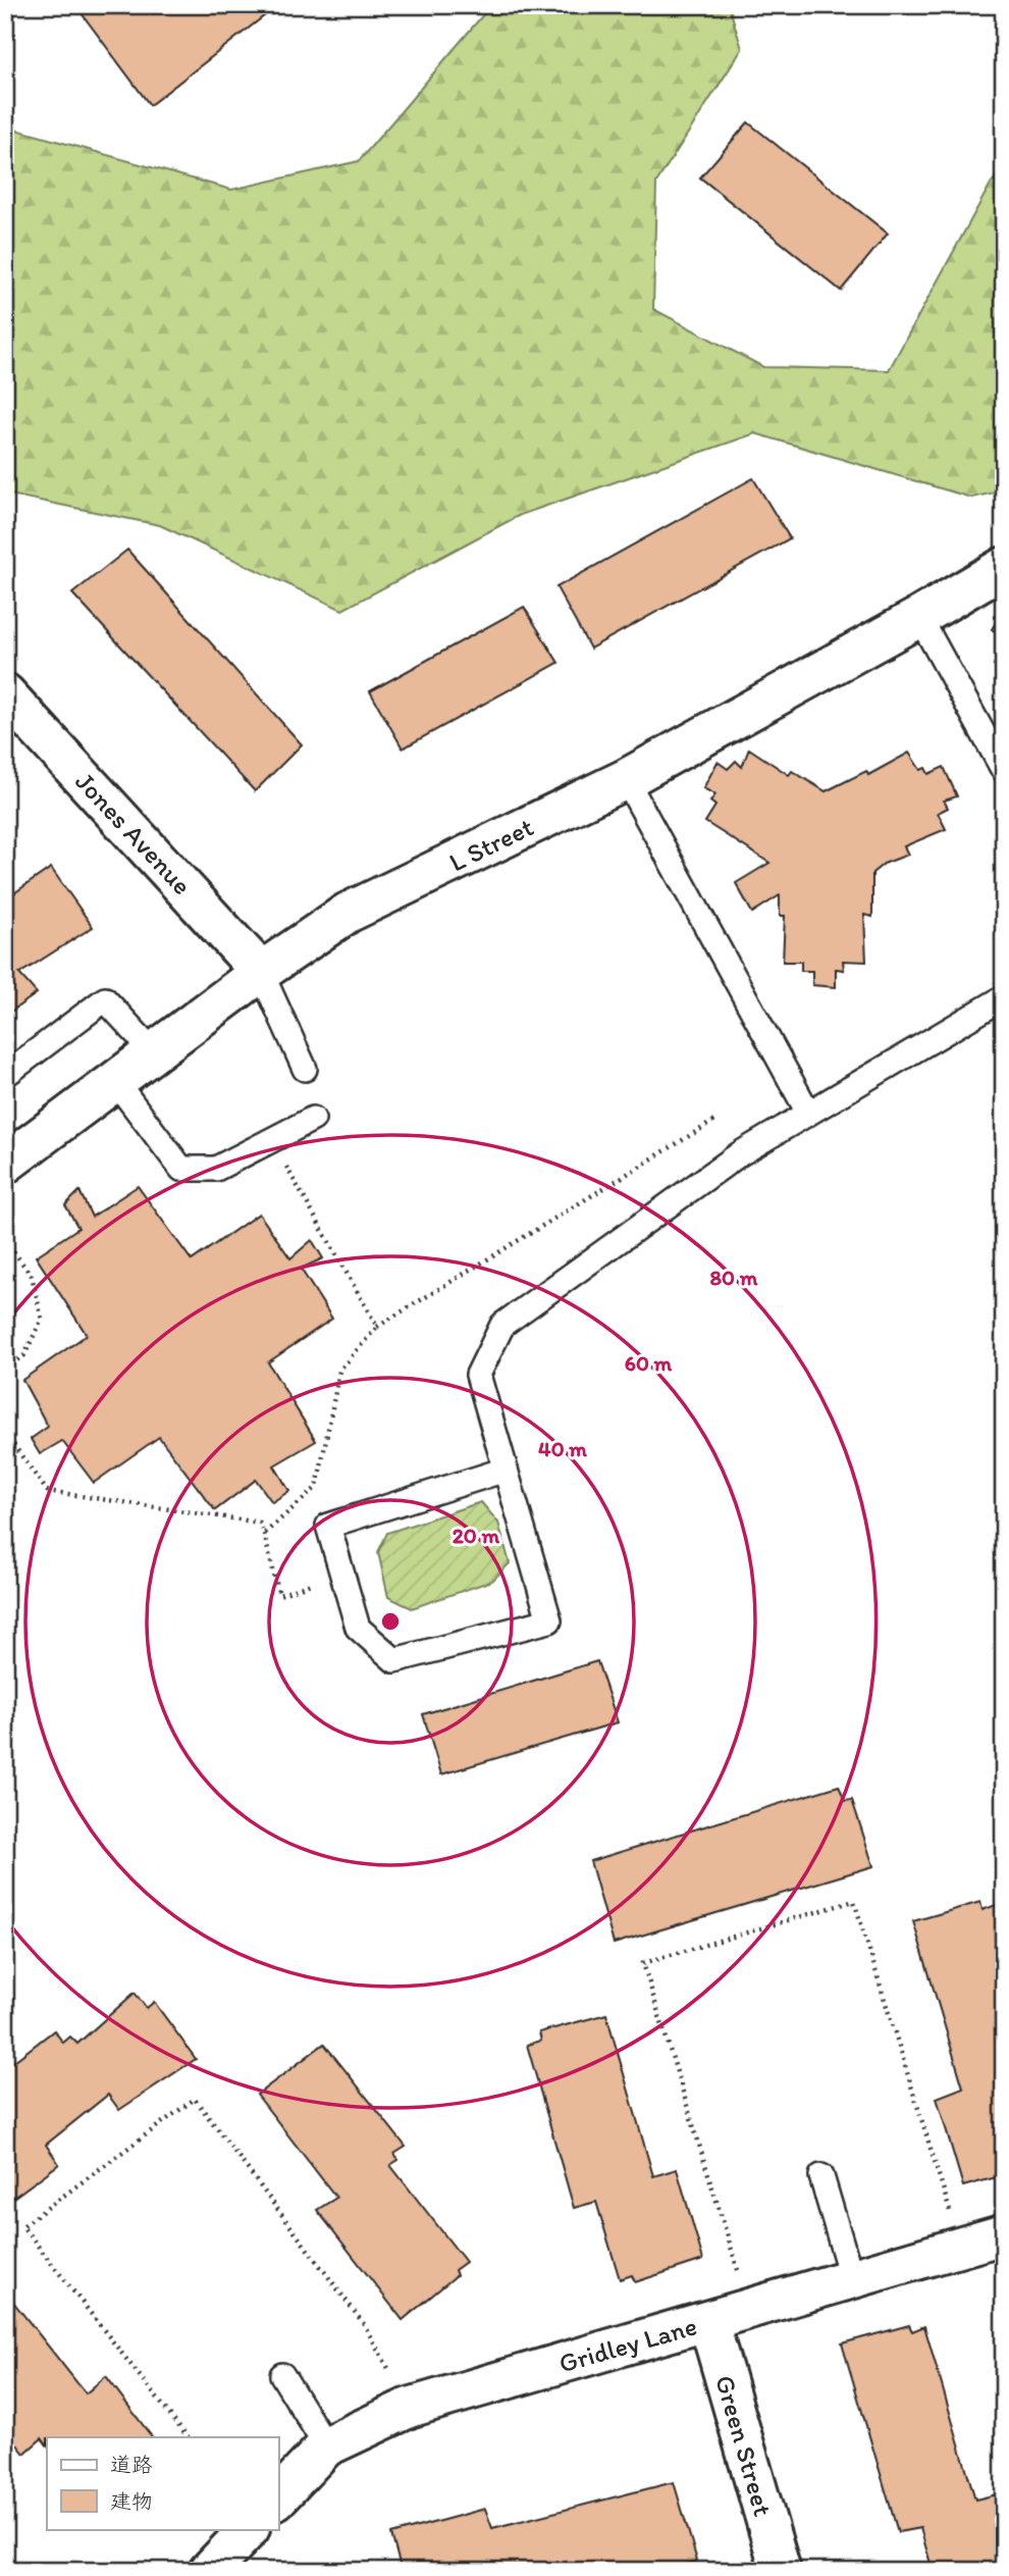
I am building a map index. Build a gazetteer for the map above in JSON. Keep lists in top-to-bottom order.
{
  "streets": {
    "street": [
      "Jones Avenue",
      "L Street",
      "Gridley Lane",
      "Green Street"
    ]
  },
  "crossings": [
    ["Jones Avenue", "L Street"],
    ["Gridley Lane", "Green Street"]
  ],
  "legend": ["道路", "建物"],
  "rings": [
    "80 m",
    "60 m",
    "40 m",
    "20 m"
  ]
}
